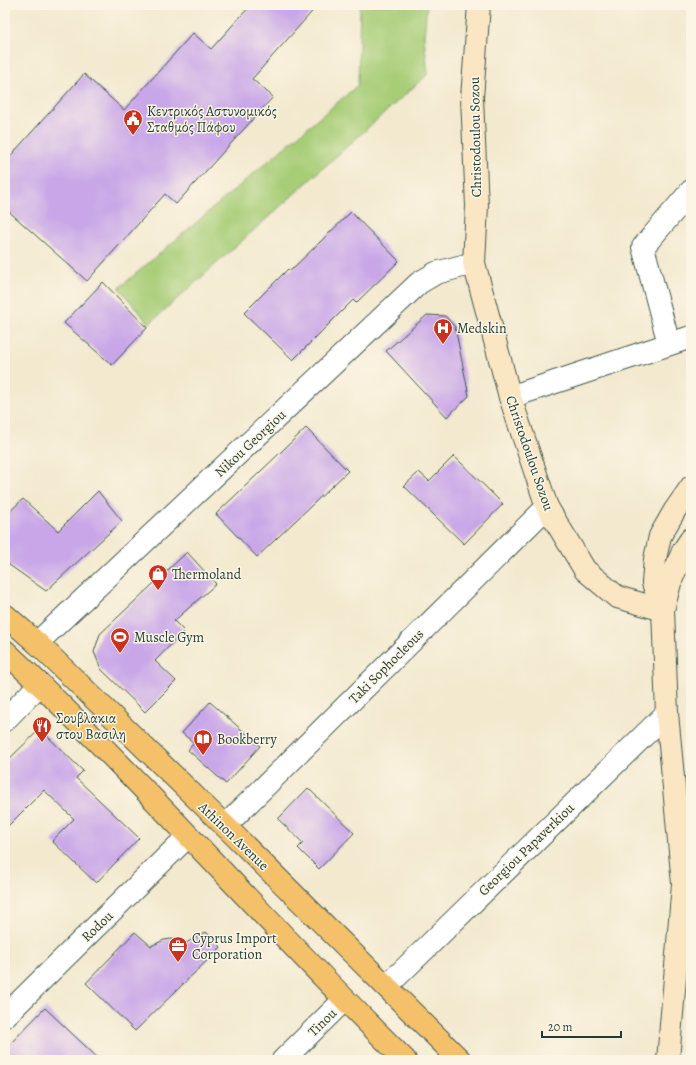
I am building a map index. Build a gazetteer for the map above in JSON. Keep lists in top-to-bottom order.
{
  "streets": {
    "main road": ["Athinon Avenue"],
    "street": [
      "Christodoulou Sozou",
      "Nikou Georgiou",
      "Taki Sophocleous",
      "Georgiou Papaverkiou",
      "Rodou",
      "Tinou"
    ]
  },
  "crossings": [
    ["Christodoulou Sozou", "Nikou Georgiou"],
    ["Christodoulou Sozou", "Taki Sophocleous"],
    ["Nikou Georgiou", "Athinon Avenue"],
    ["Taki Sophocleous", "Athinon Avenue"],
    ["Athinon Avenue", "Georgiou Papaverkiou"]
  ],
  "places": {
    "public building": ["Κεντρικός Αστυνομικός Σταθμός Πάφου"],
    "hospital": ["Medskin"],
    "shop": ["Thermoland"],
    "sports": ["Muscle Gym"],
    "restaurant": ["Σουβλακια στου Βασιλη"],
    "library": ["Bookberry"],
    "office": ["Cyprus Import Corporation"]
  },
  "scale_bar": "20 m"
}
